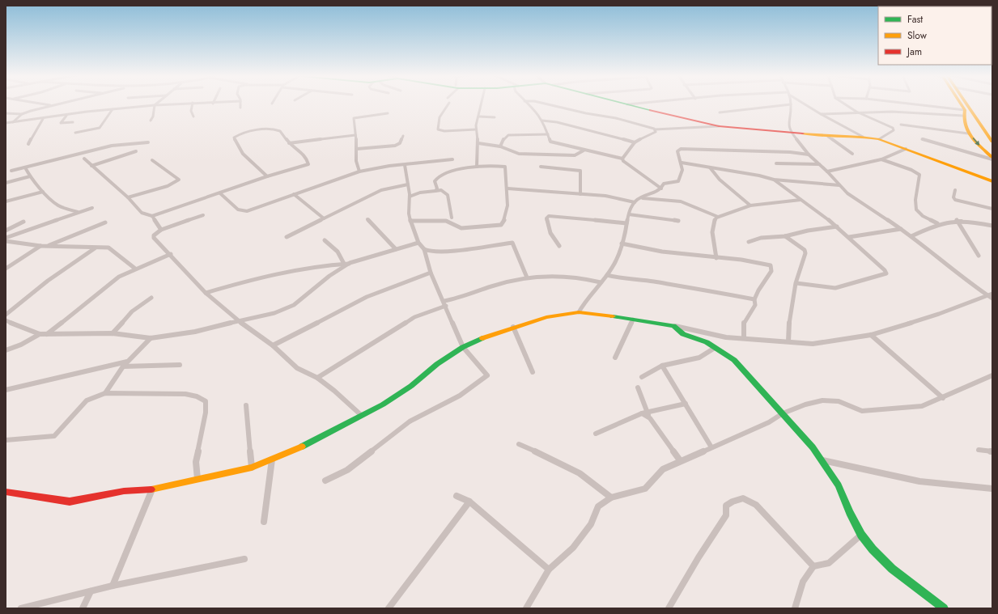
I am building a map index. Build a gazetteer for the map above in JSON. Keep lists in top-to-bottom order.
{
  "legend": ["Fast", "Slow", "Jam"]
}
